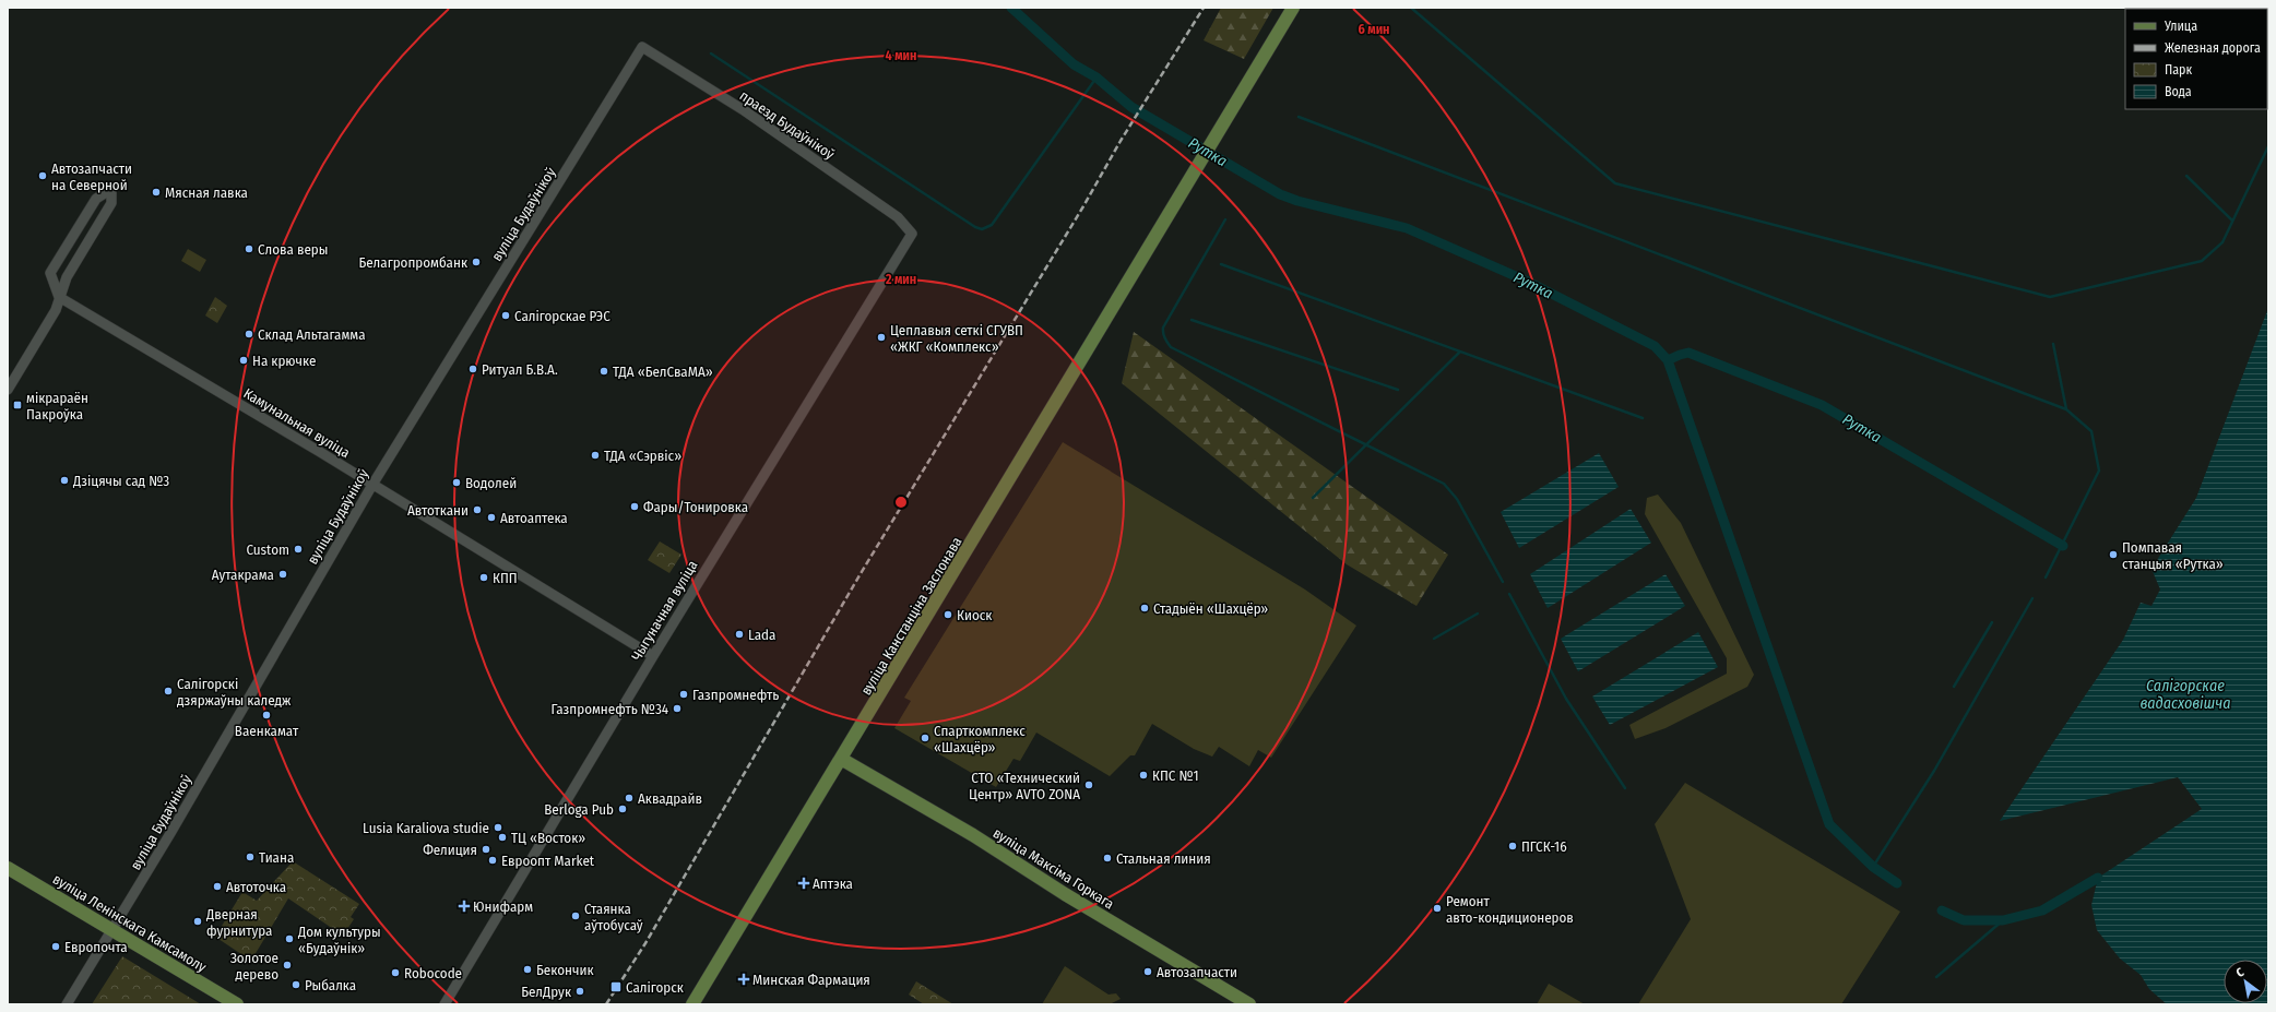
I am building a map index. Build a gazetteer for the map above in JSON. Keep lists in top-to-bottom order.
{
  "streets": {
    "main road": ["вуліца Канстанціна Заслонава", "вуліца Максіма Горкага", "вуліца Ленінскага Камсамолу"],
    "street": [
      "праезд Будаўнікоў",
      "вуліца Будаўнікоў",
      "Камунальная вуліца",
      "Чыгуначная вуліца"
    ]
  },
  "crossings": [
    ["праезд Будаўнікоў", "вуліца Будаўнікоў"],
    ["праезд Будаўнікоў", "Чыгуначная вуліца"],
    ["вуліца Будаўнікоў", "Камунальная вуліца"],
    ["вуліца Будаўнікоў", "вуліца Ленінскага Камсамолу"],
    ["Камунальная вуліца", "Чыгуначная вуліца"],
    ["вуліца Канстанціна Заслонава", "вуліца Максіма Горкага"]
  ],
  "water": ["Рутка", "Салігорскае вадасховішча"],
  "places": {
    "other": [
      "Автозапчасти на Северной",
      "Мясная лавка",
      "Слова веры",
      "Белагропромбанк",
      "Салігорскае РЭС",
      "Склад Альтагамма",
      "Цеплавыя сеткі СГУВП «ЖКГ «Комплекс»",
      "На крючке",
      "Ритуал Б.В.А.",
      "ТДА «БелСваМА»",
      "ТДА «Сэрвіс»",
      "Дзіцячы сад №3",
      "Водолей",
      "Фары/Тонировка",
      "Автоткани",
      "Автоаптека",
      "Custom",
      "Помпавая станцыя «Рутка»",
      "Аутакрама",
      "КПП",
      "Стадыён «Шахцёр»",
      "Киоск",
      "Lada",
      "Салігорскі дзяржаўны каледж",
      "Газпромнефть",
      "Газпромнефть №34",
      "Ваенкамат",
      "Спарткомплекс «Шахцёр»",
      "КПС №1",
      "СТО «Технический Центр» AVTO ZONA",
      "Аквадрайв",
      "Berloga Pub",
      "Lusia Karaliova studie",
      "ТЦ «Восток»",
      "ПГСК-16",
      "Фелиция",
      "Тиана",
      "Стальная линия",
      "Евроопт Market",
      "Автоточка",
      "Ремонт авто-кондиционеров",
      "Стаянка аўтобусаў",
      "Дверная фурнитура",
      "Дом культуры «Будаўнік»",
      "Европочта",
      "Золотое дерево",
      "Бекончик",
      "Автозапчасти",
      "Robocode",
      "Рыбалка",
      "БелДрук"
    ],
    "transit": ["мікрараён Пакроўка", "Салігорск"],
    "health": ["Аптэка", "Юнифарм", "Минская Фармация"]
  },
  "legend": [
    "Улица",
    "Железная дорога",
    "Парк",
    "Вода"
  ],
  "north": "top left",
  "rings": ["6 мин", "4 мин", "2 мин"]
}
